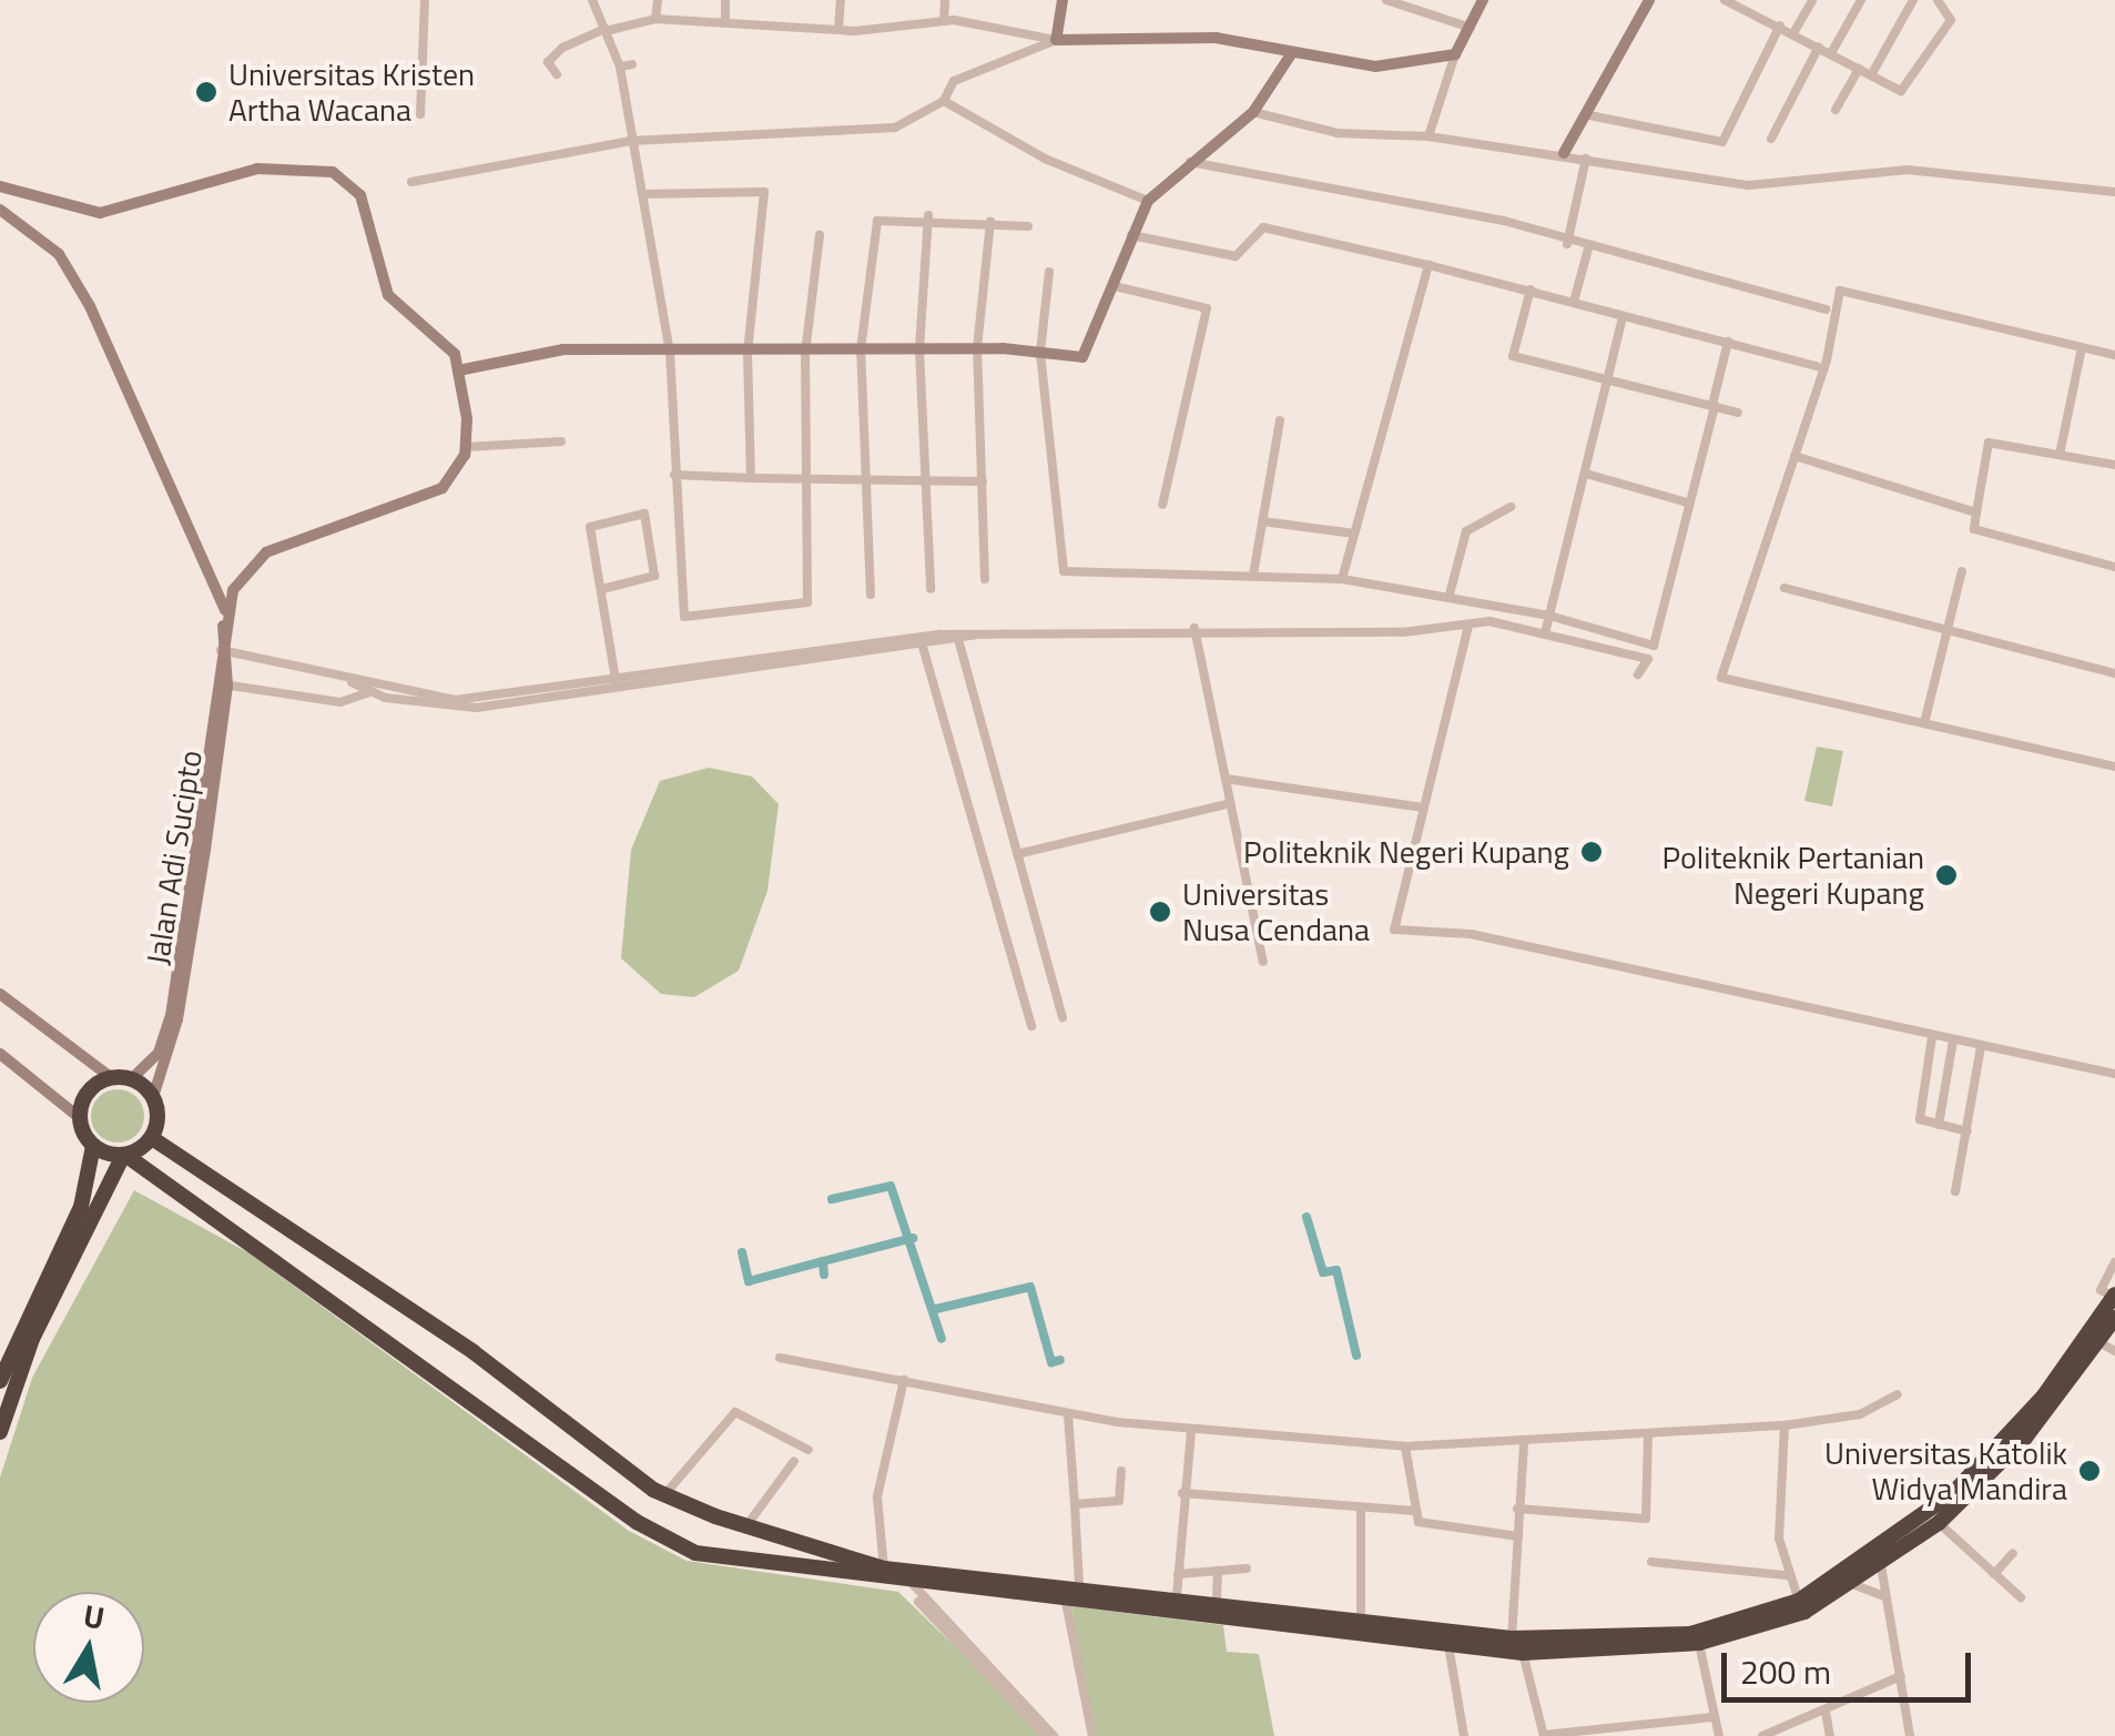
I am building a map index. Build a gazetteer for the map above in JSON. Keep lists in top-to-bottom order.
{
  "streets": {
    "street": ["Jalan Adi Sucipto"]
  },
  "places": [
    "Universitas Kristen Artha Wacana",
    "Politeknik Negeri Kupang",
    "Politeknik Pertanian Negeri Kupang",
    "Universitas Nusa Cendana",
    "Universitas Katolik Widya Mandira"
  ],
  "scale_bar": "200 m",
  "north": "top"
}
